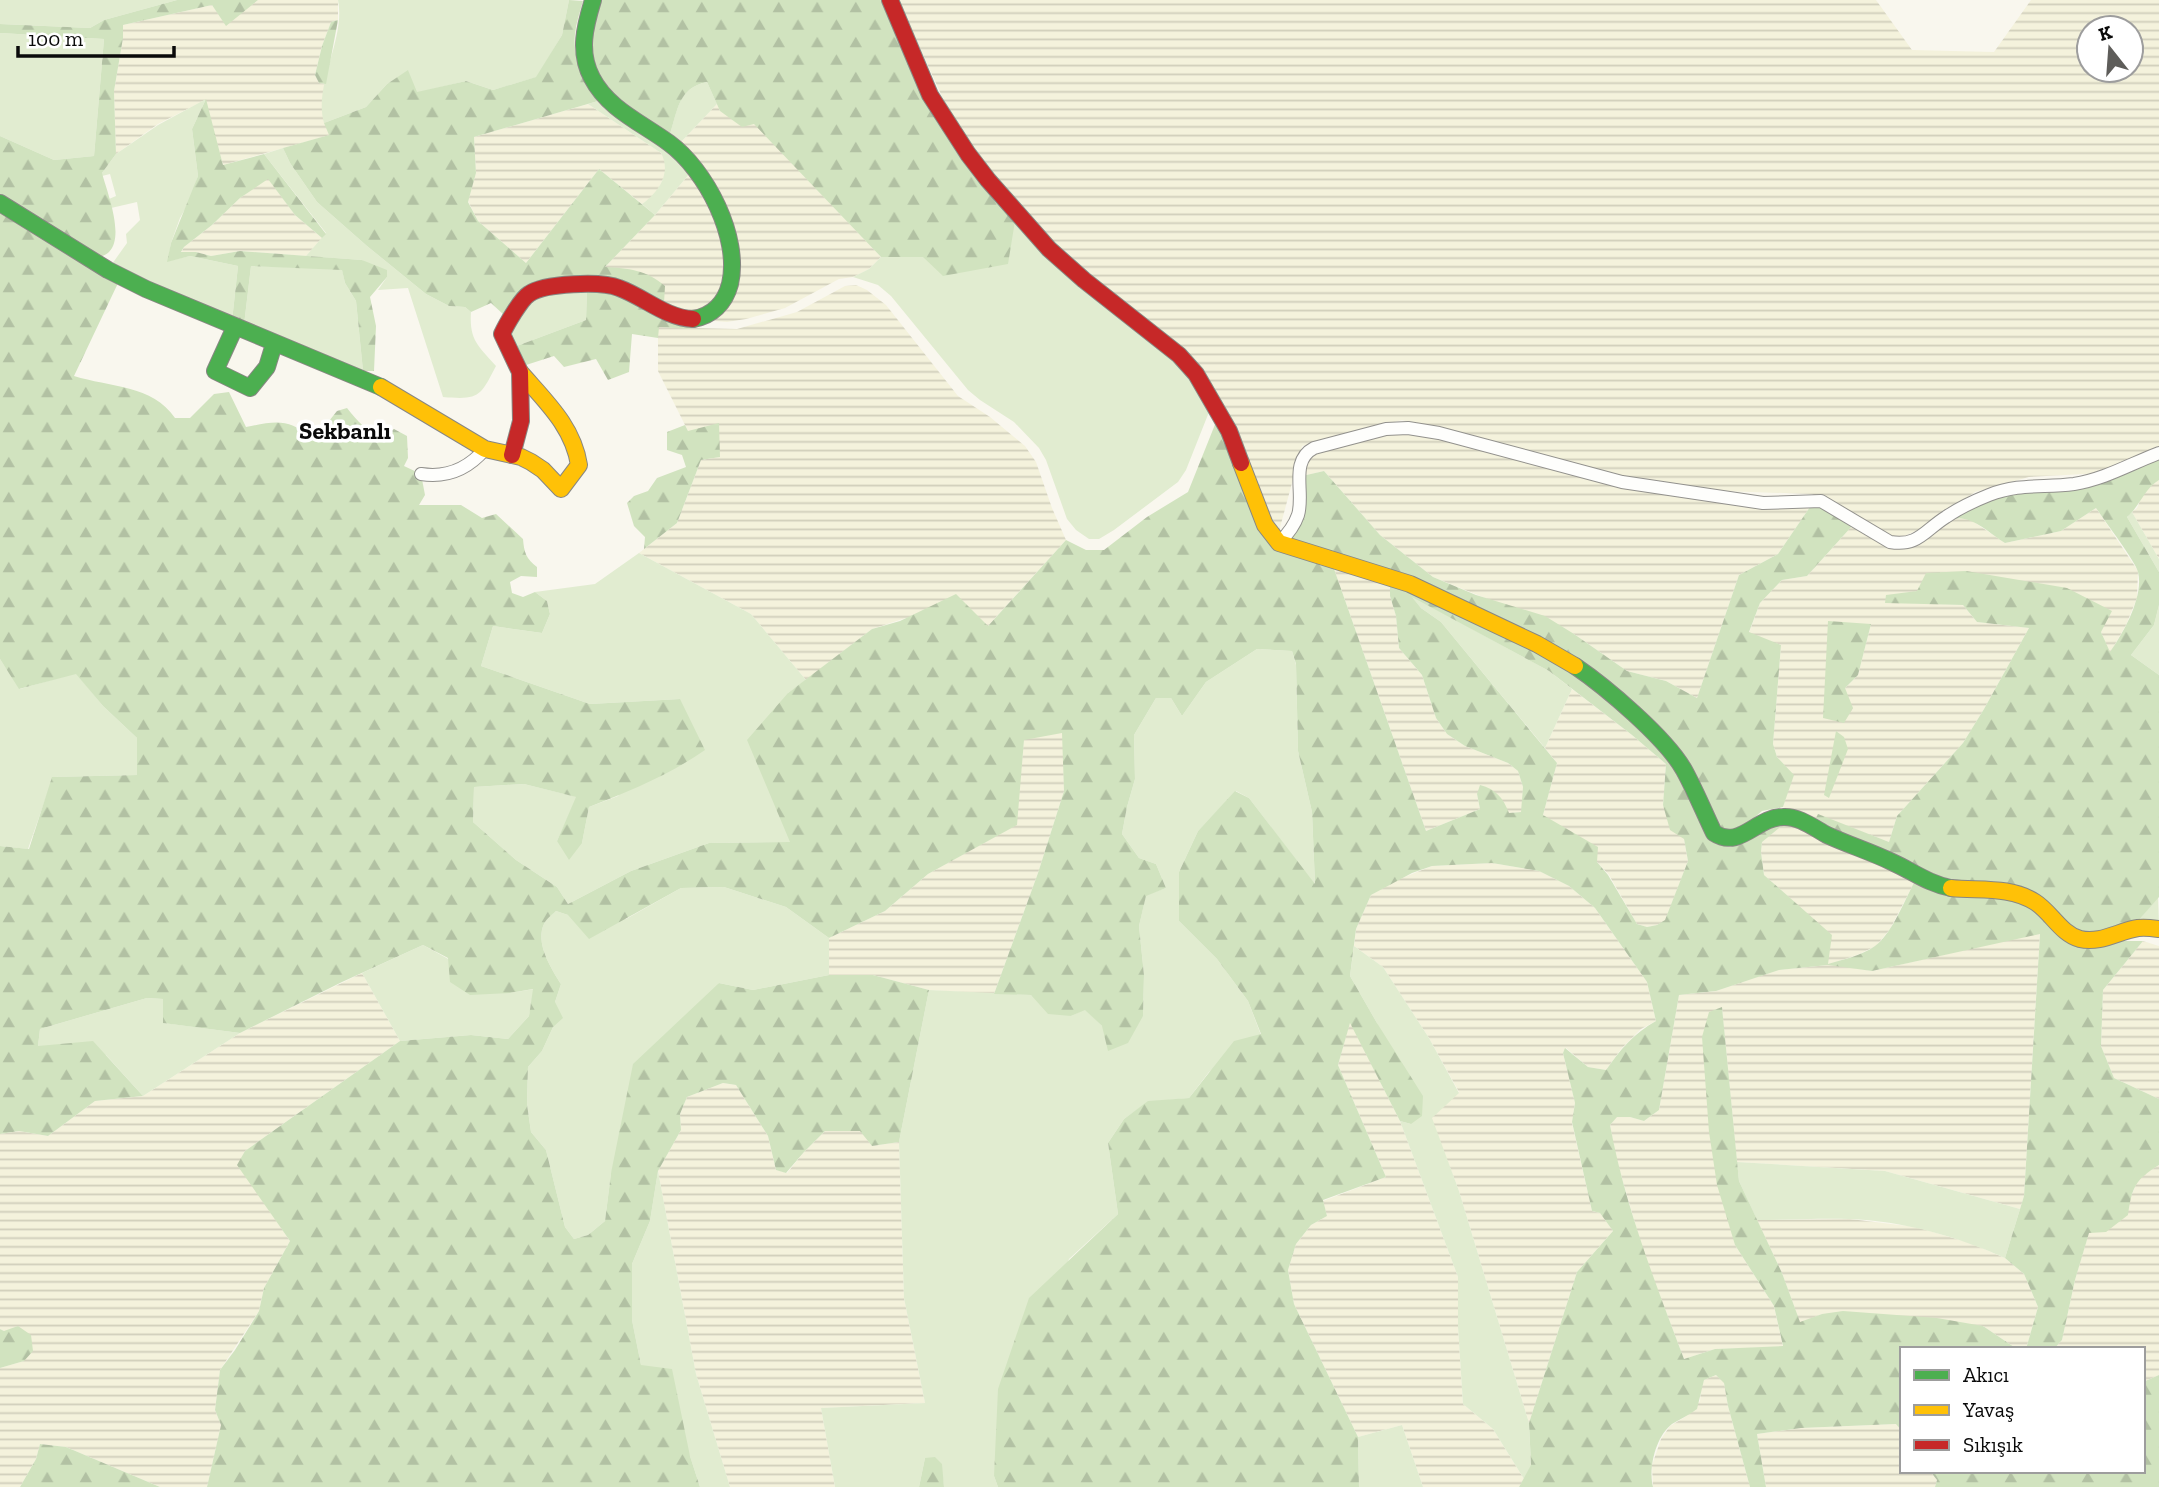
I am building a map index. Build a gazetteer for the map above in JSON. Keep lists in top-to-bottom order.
{
  "districts": ["Sekbanlı"],
  "legend": ["Akıcı", "Yavaş", "Sıkışık"],
  "scale_bar": "100 m",
  "north": "top"
}
